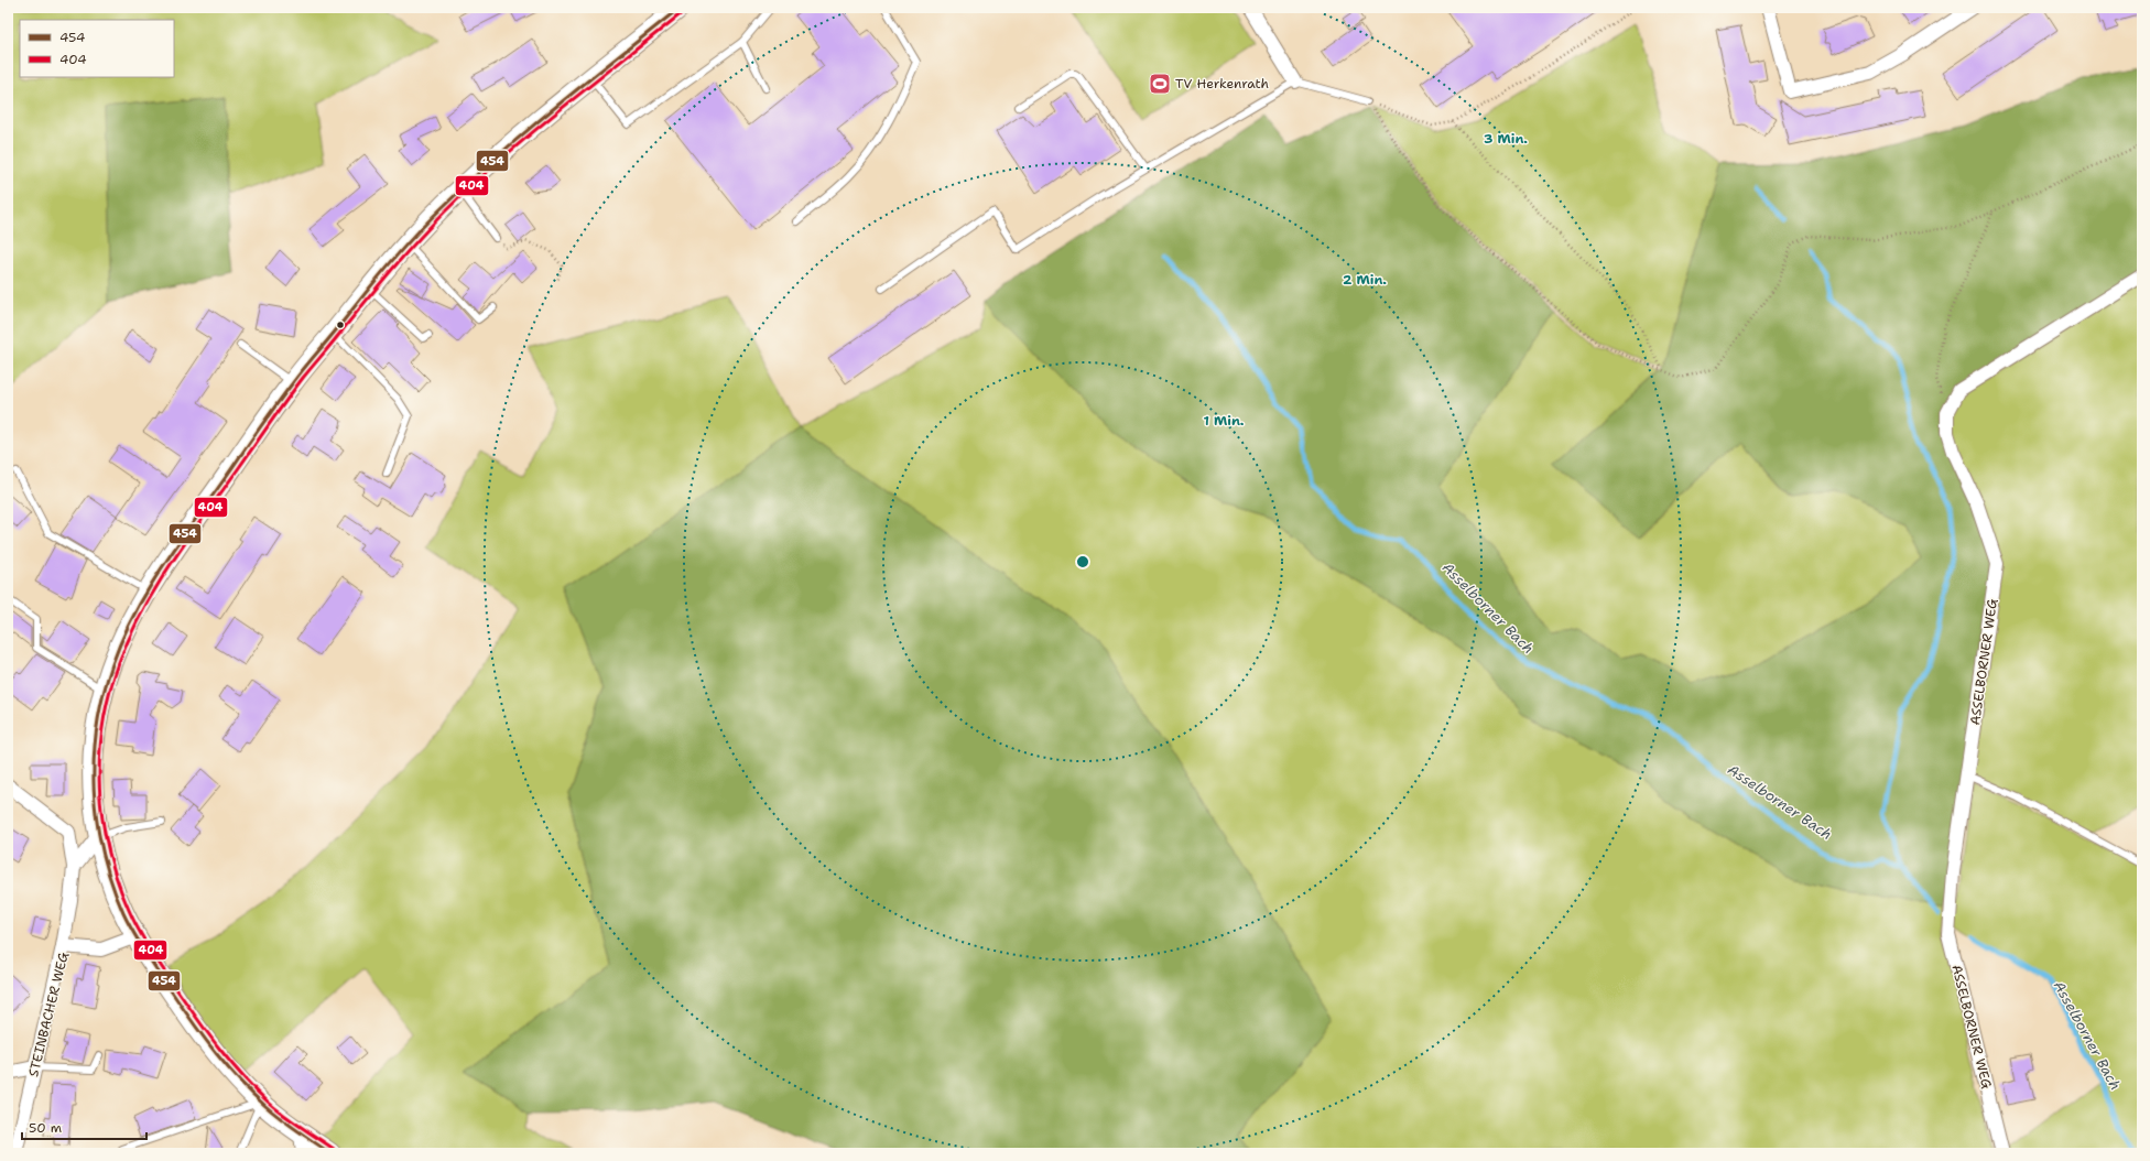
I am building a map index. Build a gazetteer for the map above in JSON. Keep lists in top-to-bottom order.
{
  "streets": {
    "street": ["ASSELBORNER WEG", "STEINBACHER WEG"]
  },
  "water": ["Asselborner Bach"],
  "places": {
    "sports": ["TV Herkenrath"]
  },
  "lines": ["transit line 454", "transit line 404"],
  "legend": ["454", "404"],
  "scale_bar": "50 m",
  "rings": ["3 Min.", "2 Min.", "1 Min."]
}
